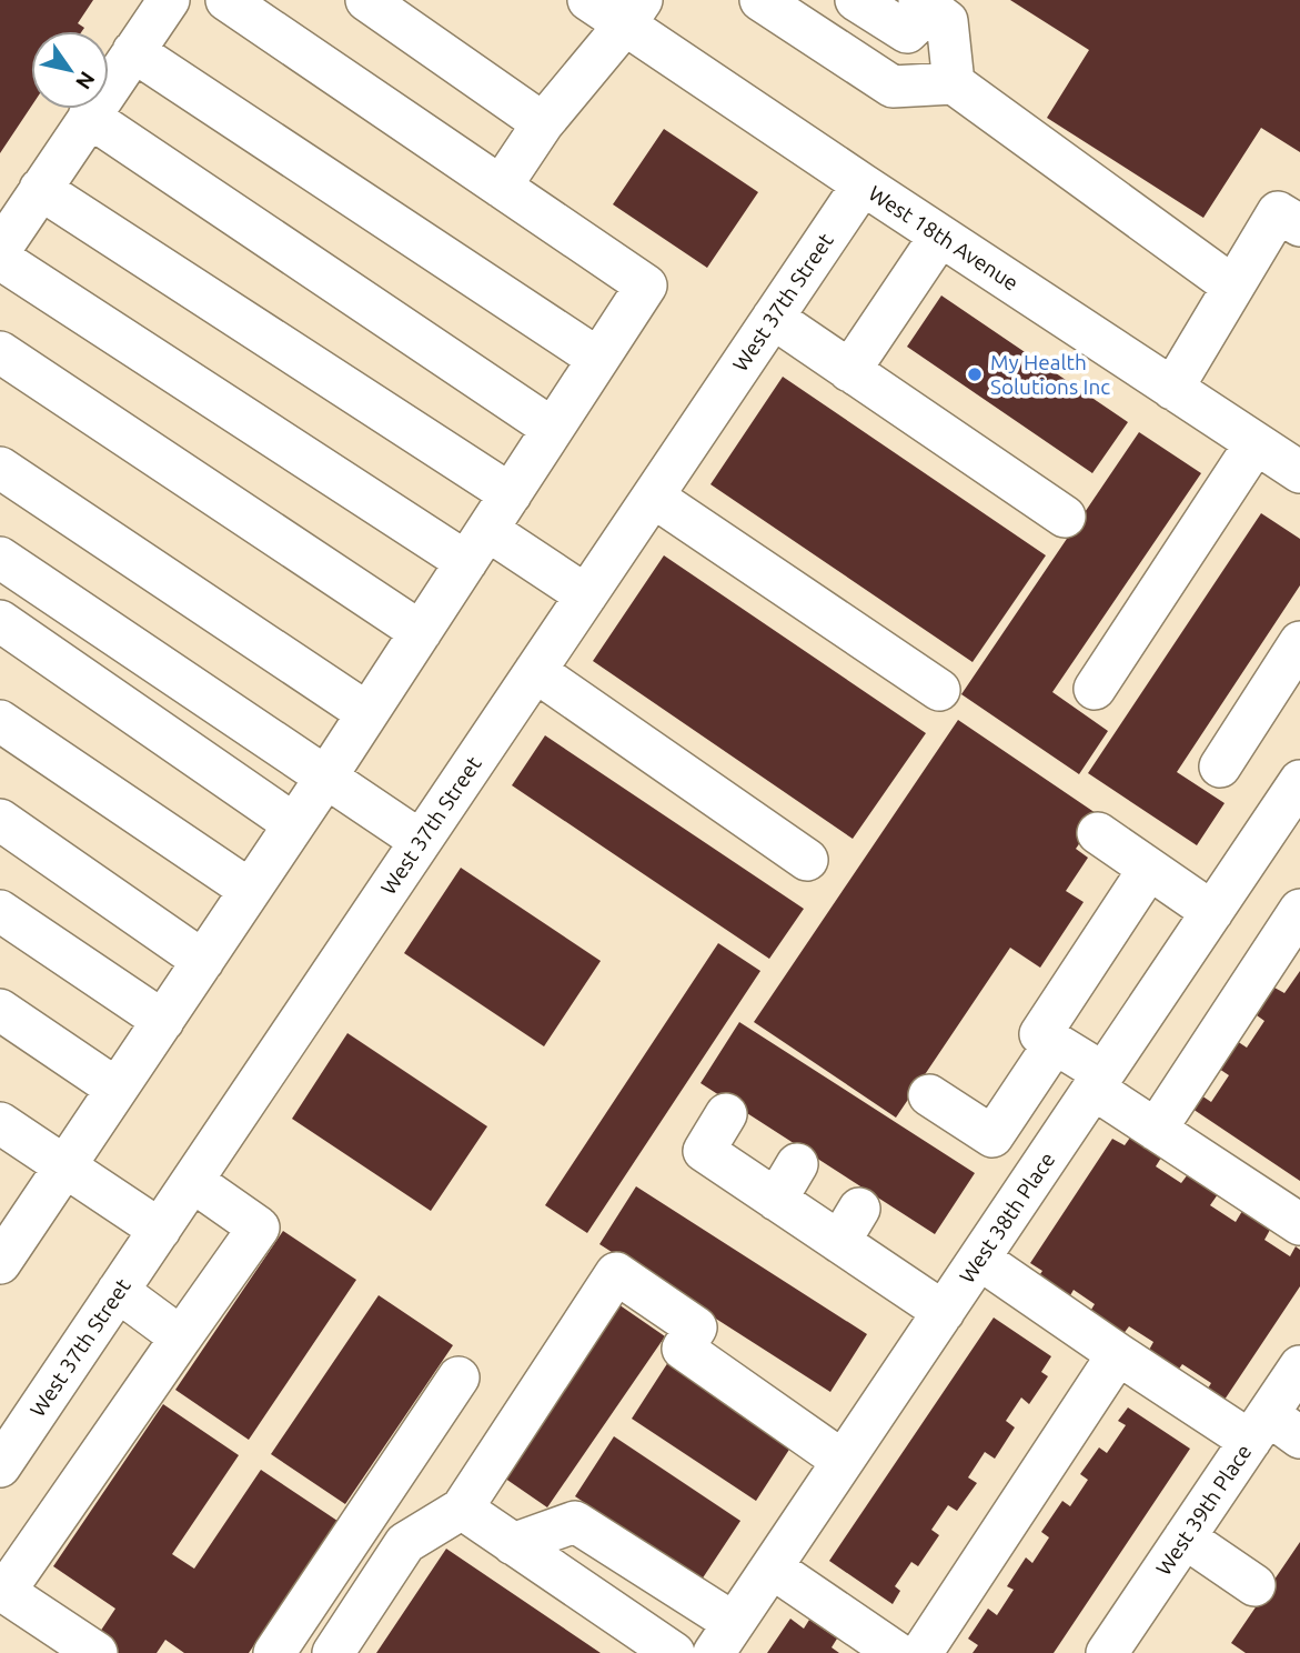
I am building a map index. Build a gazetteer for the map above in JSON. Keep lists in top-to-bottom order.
{
  "streets": {
    "street": [
      "West 18th Avenue",
      "West 37th Street",
      "West 38th Place",
      "West 39th Place"
    ]
  },
  "crossings": [
    ["West 18th Avenue", "West 37th Street"]
  ],
  "places": ["My Health Solutions Inc"],
  "north": "bottom right"
}
